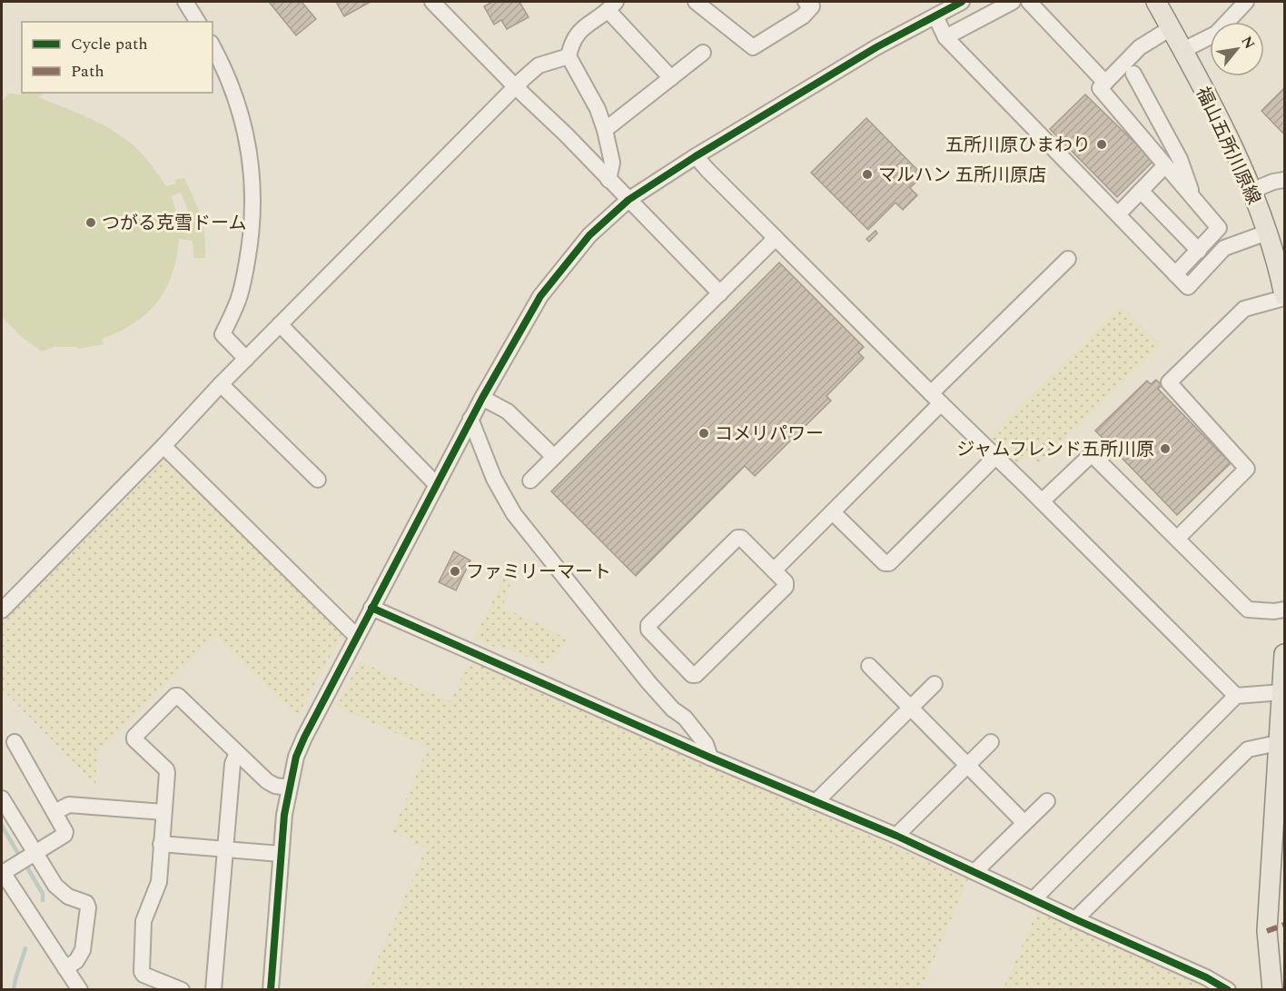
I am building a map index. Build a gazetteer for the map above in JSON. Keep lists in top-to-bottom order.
{
  "streets": {
    "main road": ["福山五所川原線"]
  },
  "places": [
    "五所川原ひまわり",
    "マルハン 五所川原店",
    "つがる克雪ドーム",
    "コメリパワー",
    "ジャムフレンド五所川原",
    "ファミリーマート"
  ],
  "legend": ["Cycle path", "Path"],
  "north": "top right"
}
